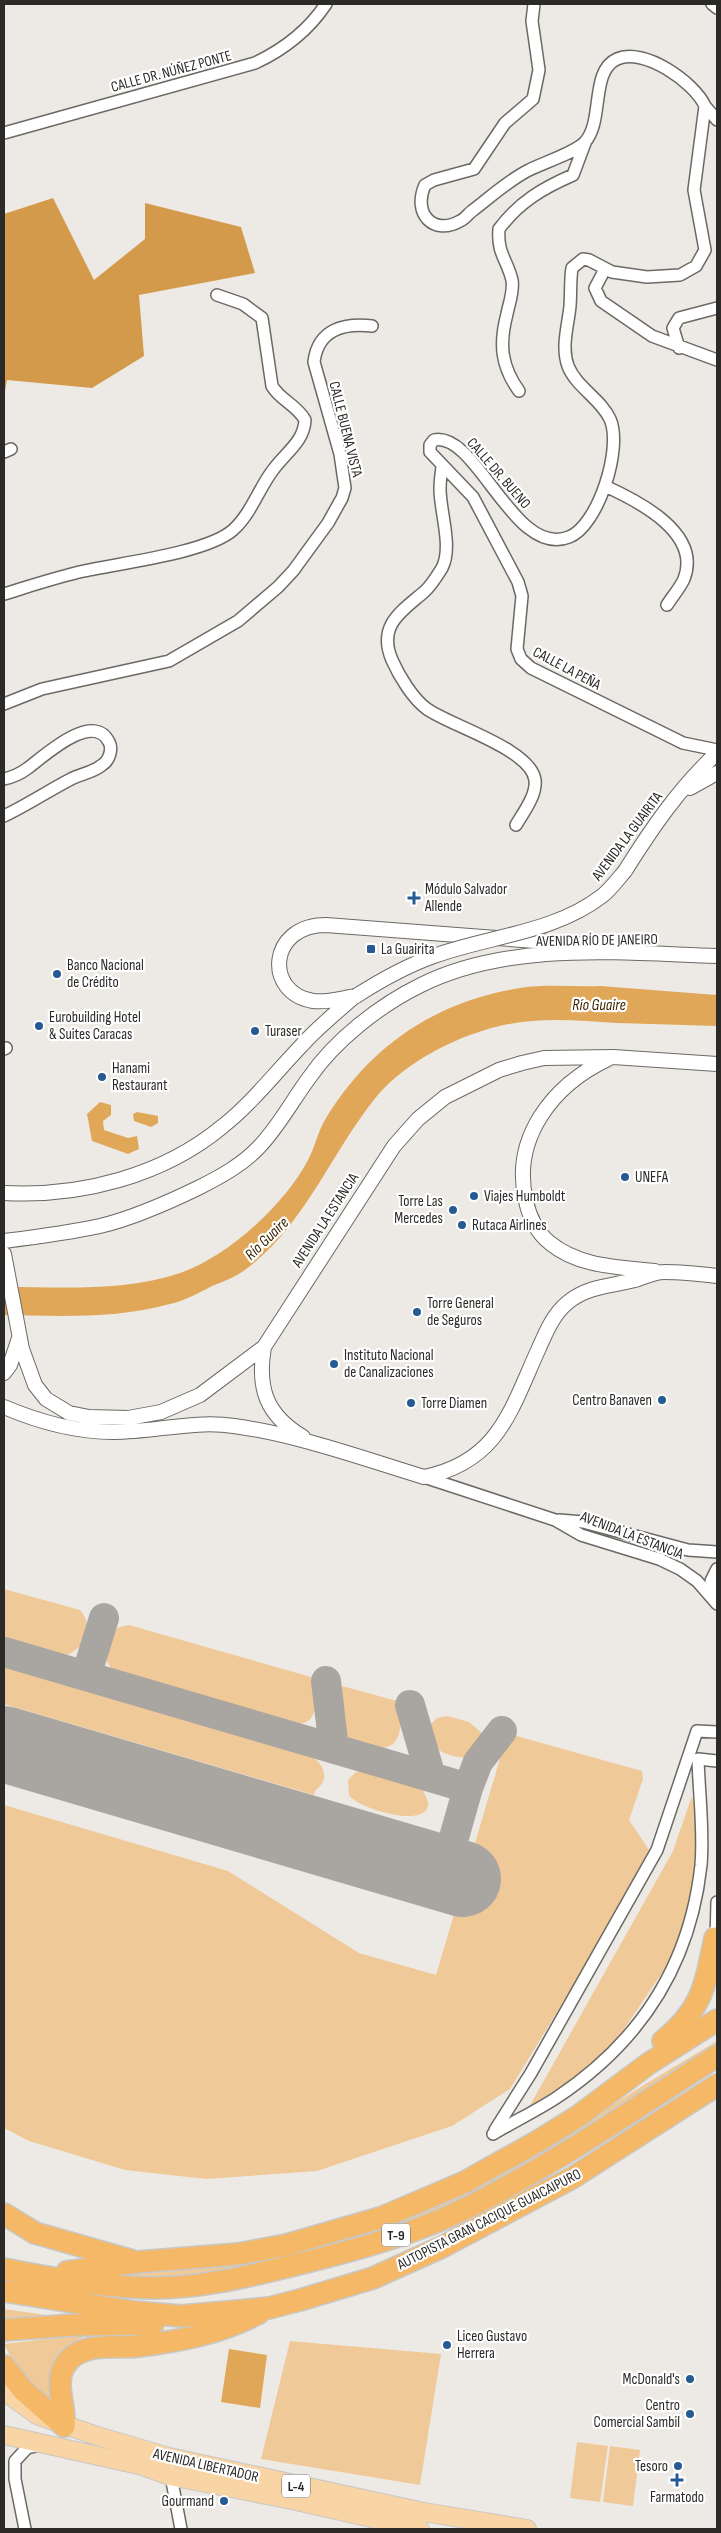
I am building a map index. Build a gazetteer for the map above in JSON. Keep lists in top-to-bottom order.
{
  "streets": {
    "highway": ["AUTOPISTA GRAN CACIQUE GUAICAIPURO", "T-9"],
    "main road": ["AVENIDA LIBERTADOR", "L-4"],
    "street": [
      "CALLE DR. NÚÑEZ PONTE",
      "CALLE BUENA VISTA",
      "CALLE DR. BUENO",
      "CALLE LA PEÑA",
      "AVENIDA LA GUAIRITA",
      "AVENIDA RÍO DE JANEIRO",
      "AVENIDA LA ESTANCIA"
    ]
  },
  "crossings": [
    ["CALLE DR. BUENO", "CALLE LA PEÑA"],
    ["CALLE LA PEÑA", "AVENIDA LA GUAIRITA"]
  ],
  "water": ["Río Guaire"],
  "places": {
    "health": ["Módulo Salvador Allende", "Farmatodo"],
    "transit": ["La Guairita"],
    "other": [
      "Banco Nacional de Crédito",
      "Eurobuilding Hotel & Suites Caracas",
      "Turaser",
      "Hanami Restaurant",
      "UNEFA",
      "Viajes Humboldt",
      "Torre Las Mercedes",
      "Rutaca Airlines",
      "Torre General de Seguros",
      "Instituto Nacional de Canalizaciones",
      "Centro Banaven",
      "Torre Diamen",
      "Liceo Gustavo Herrera",
      "McDonald's",
      "Centro Comercial Sambil",
      "Tesoro",
      "Gourmand"
    ]
  }
}
